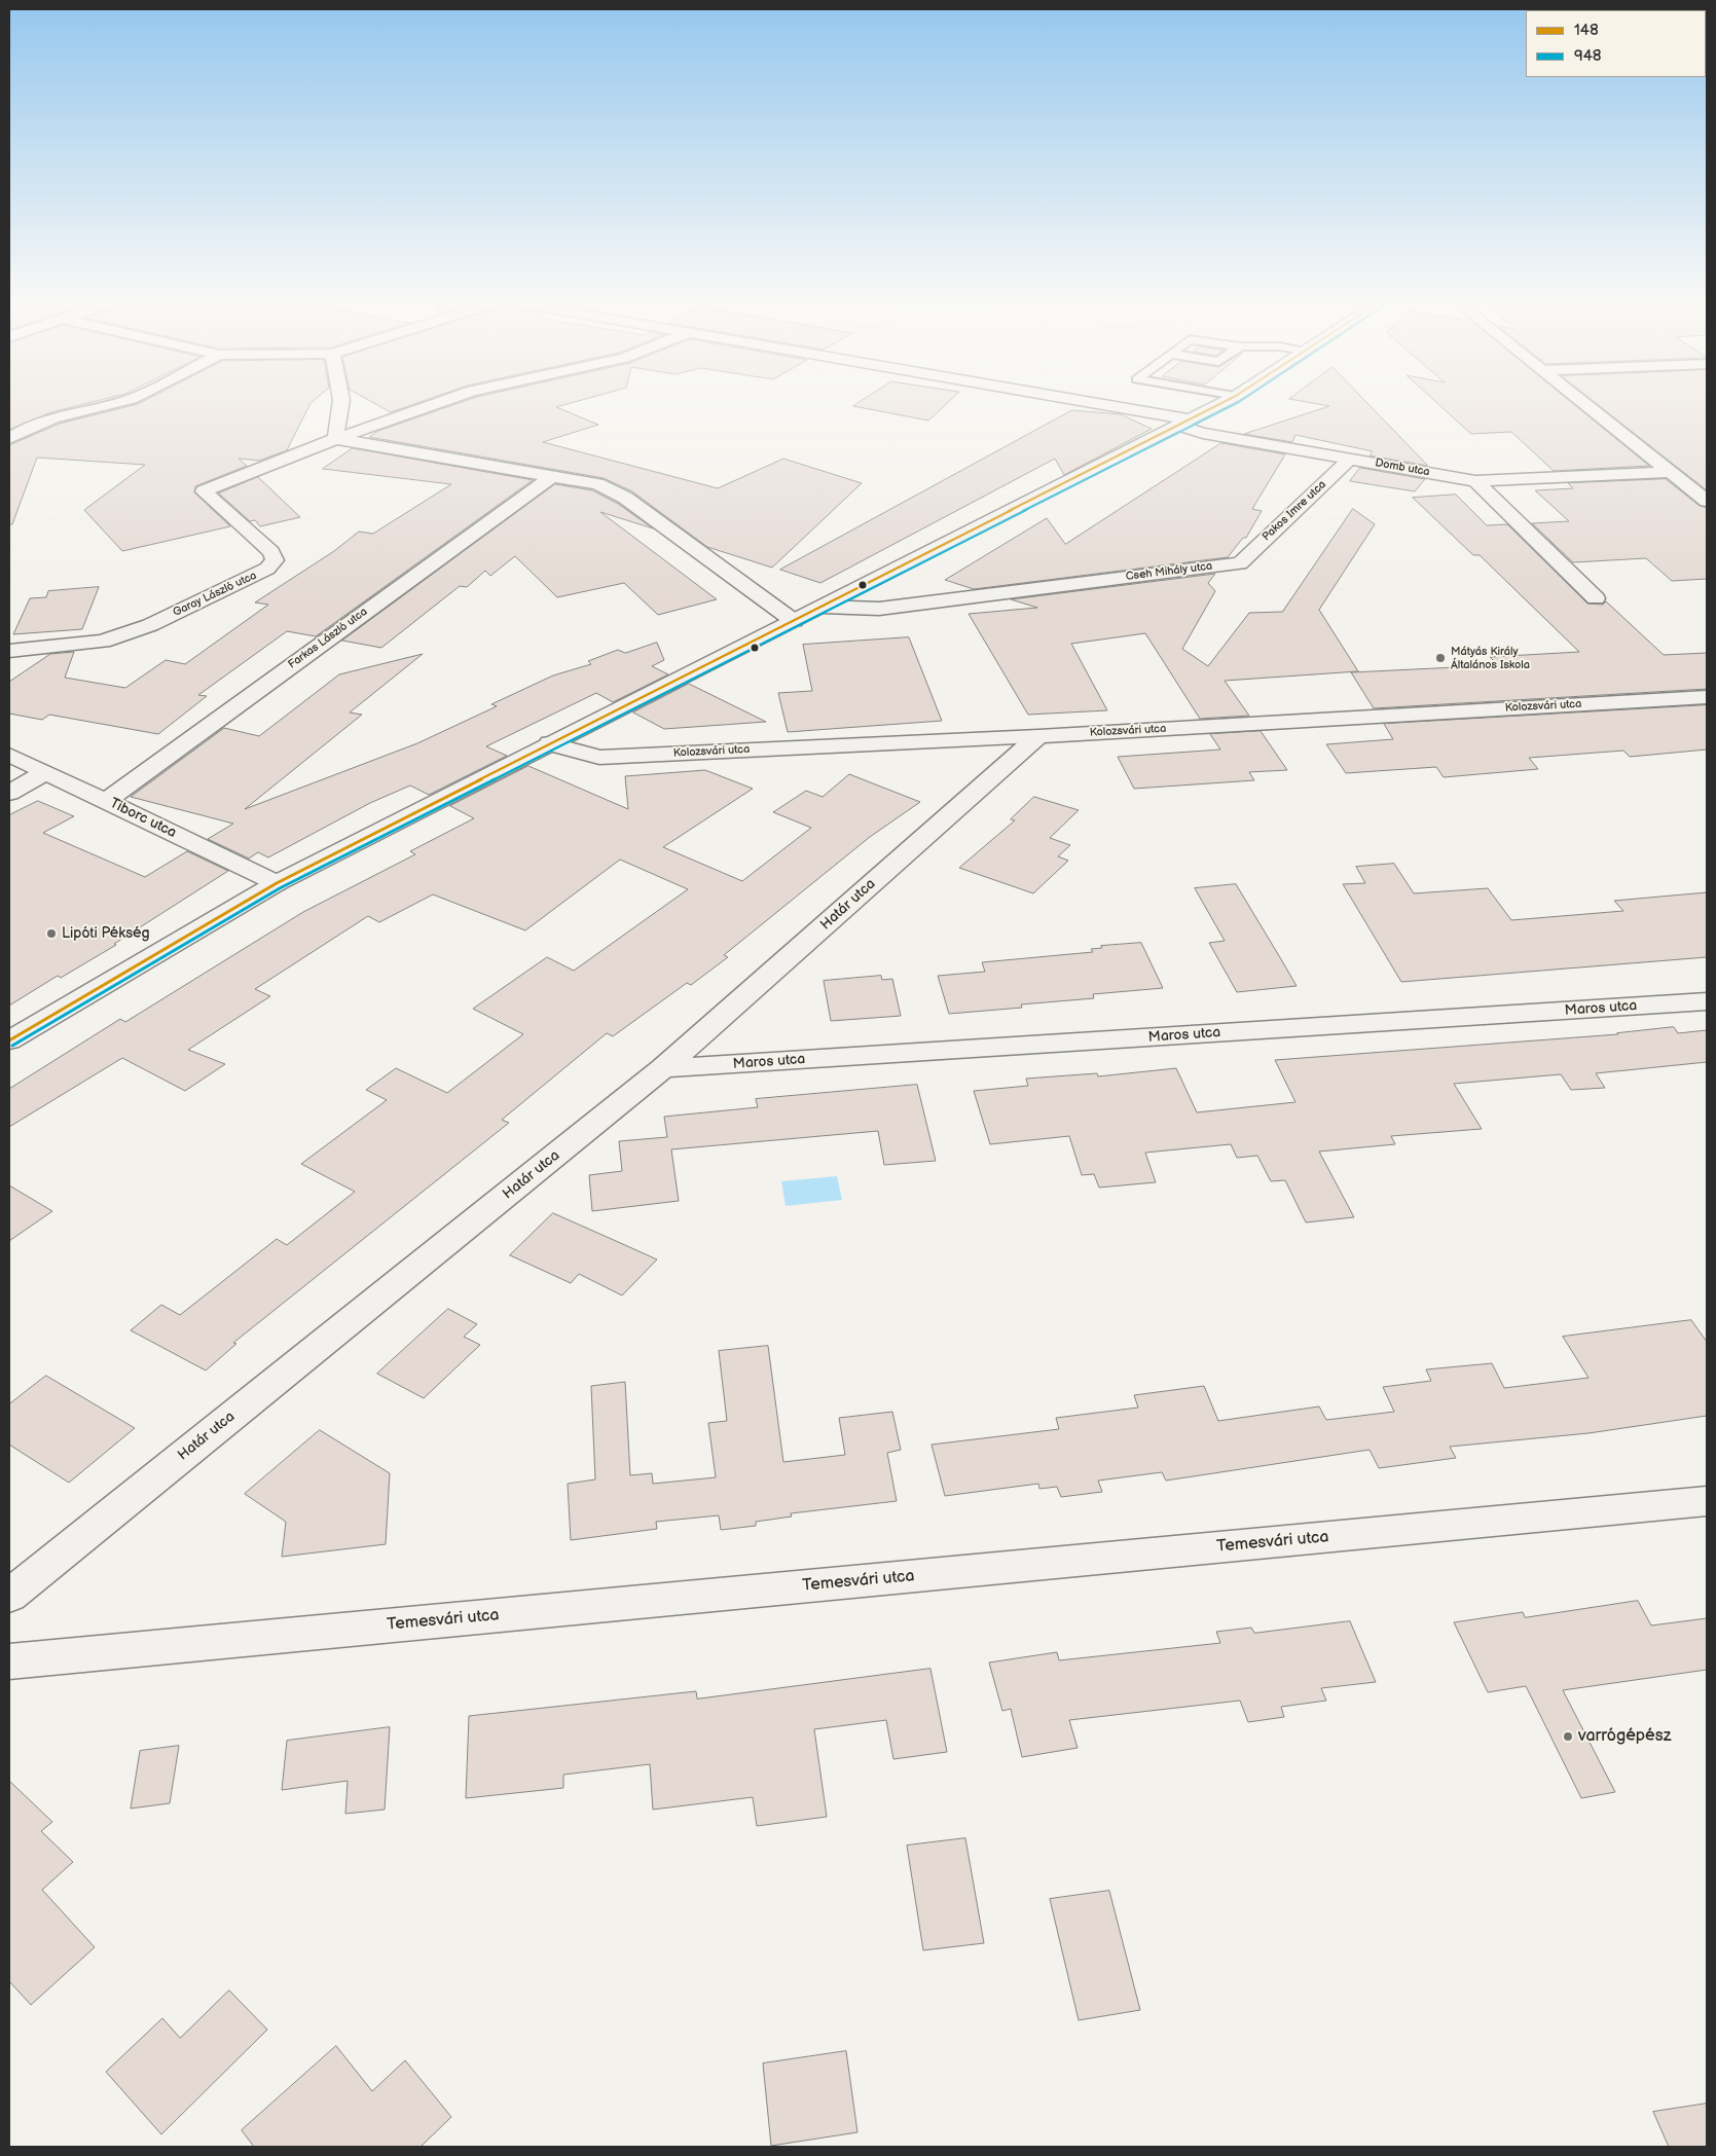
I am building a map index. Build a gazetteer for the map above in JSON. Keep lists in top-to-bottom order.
{
  "streets": {
    "street": [
      "Domb utca",
      "Pakos Imre utca",
      "Cseh Mihály utca",
      "Garay László utca",
      "Farkas László utca",
      "Kolozsvári utca",
      "Tiborc utca",
      "Határ utca",
      "Maros utca",
      "Temesvári utca"
    ]
  },
  "crossings": [
    ["Domb utca", "Pakos Imre utca"],
    ["Pakos Imre utca", "Cseh Mihály utca"],
    ["Farkas László utca", "Tiborc utca"],
    ["Kolozsvári utca", "Határ utca"],
    ["Határ utca", "Maros utca"]
  ],
  "places": ["Mátyás Király Általános Iskola", "Lipóti Pékség", "varrógépész"],
  "lines": ["transit line 148", "transit line 948"],
  "legend": ["148", "948"]
}
